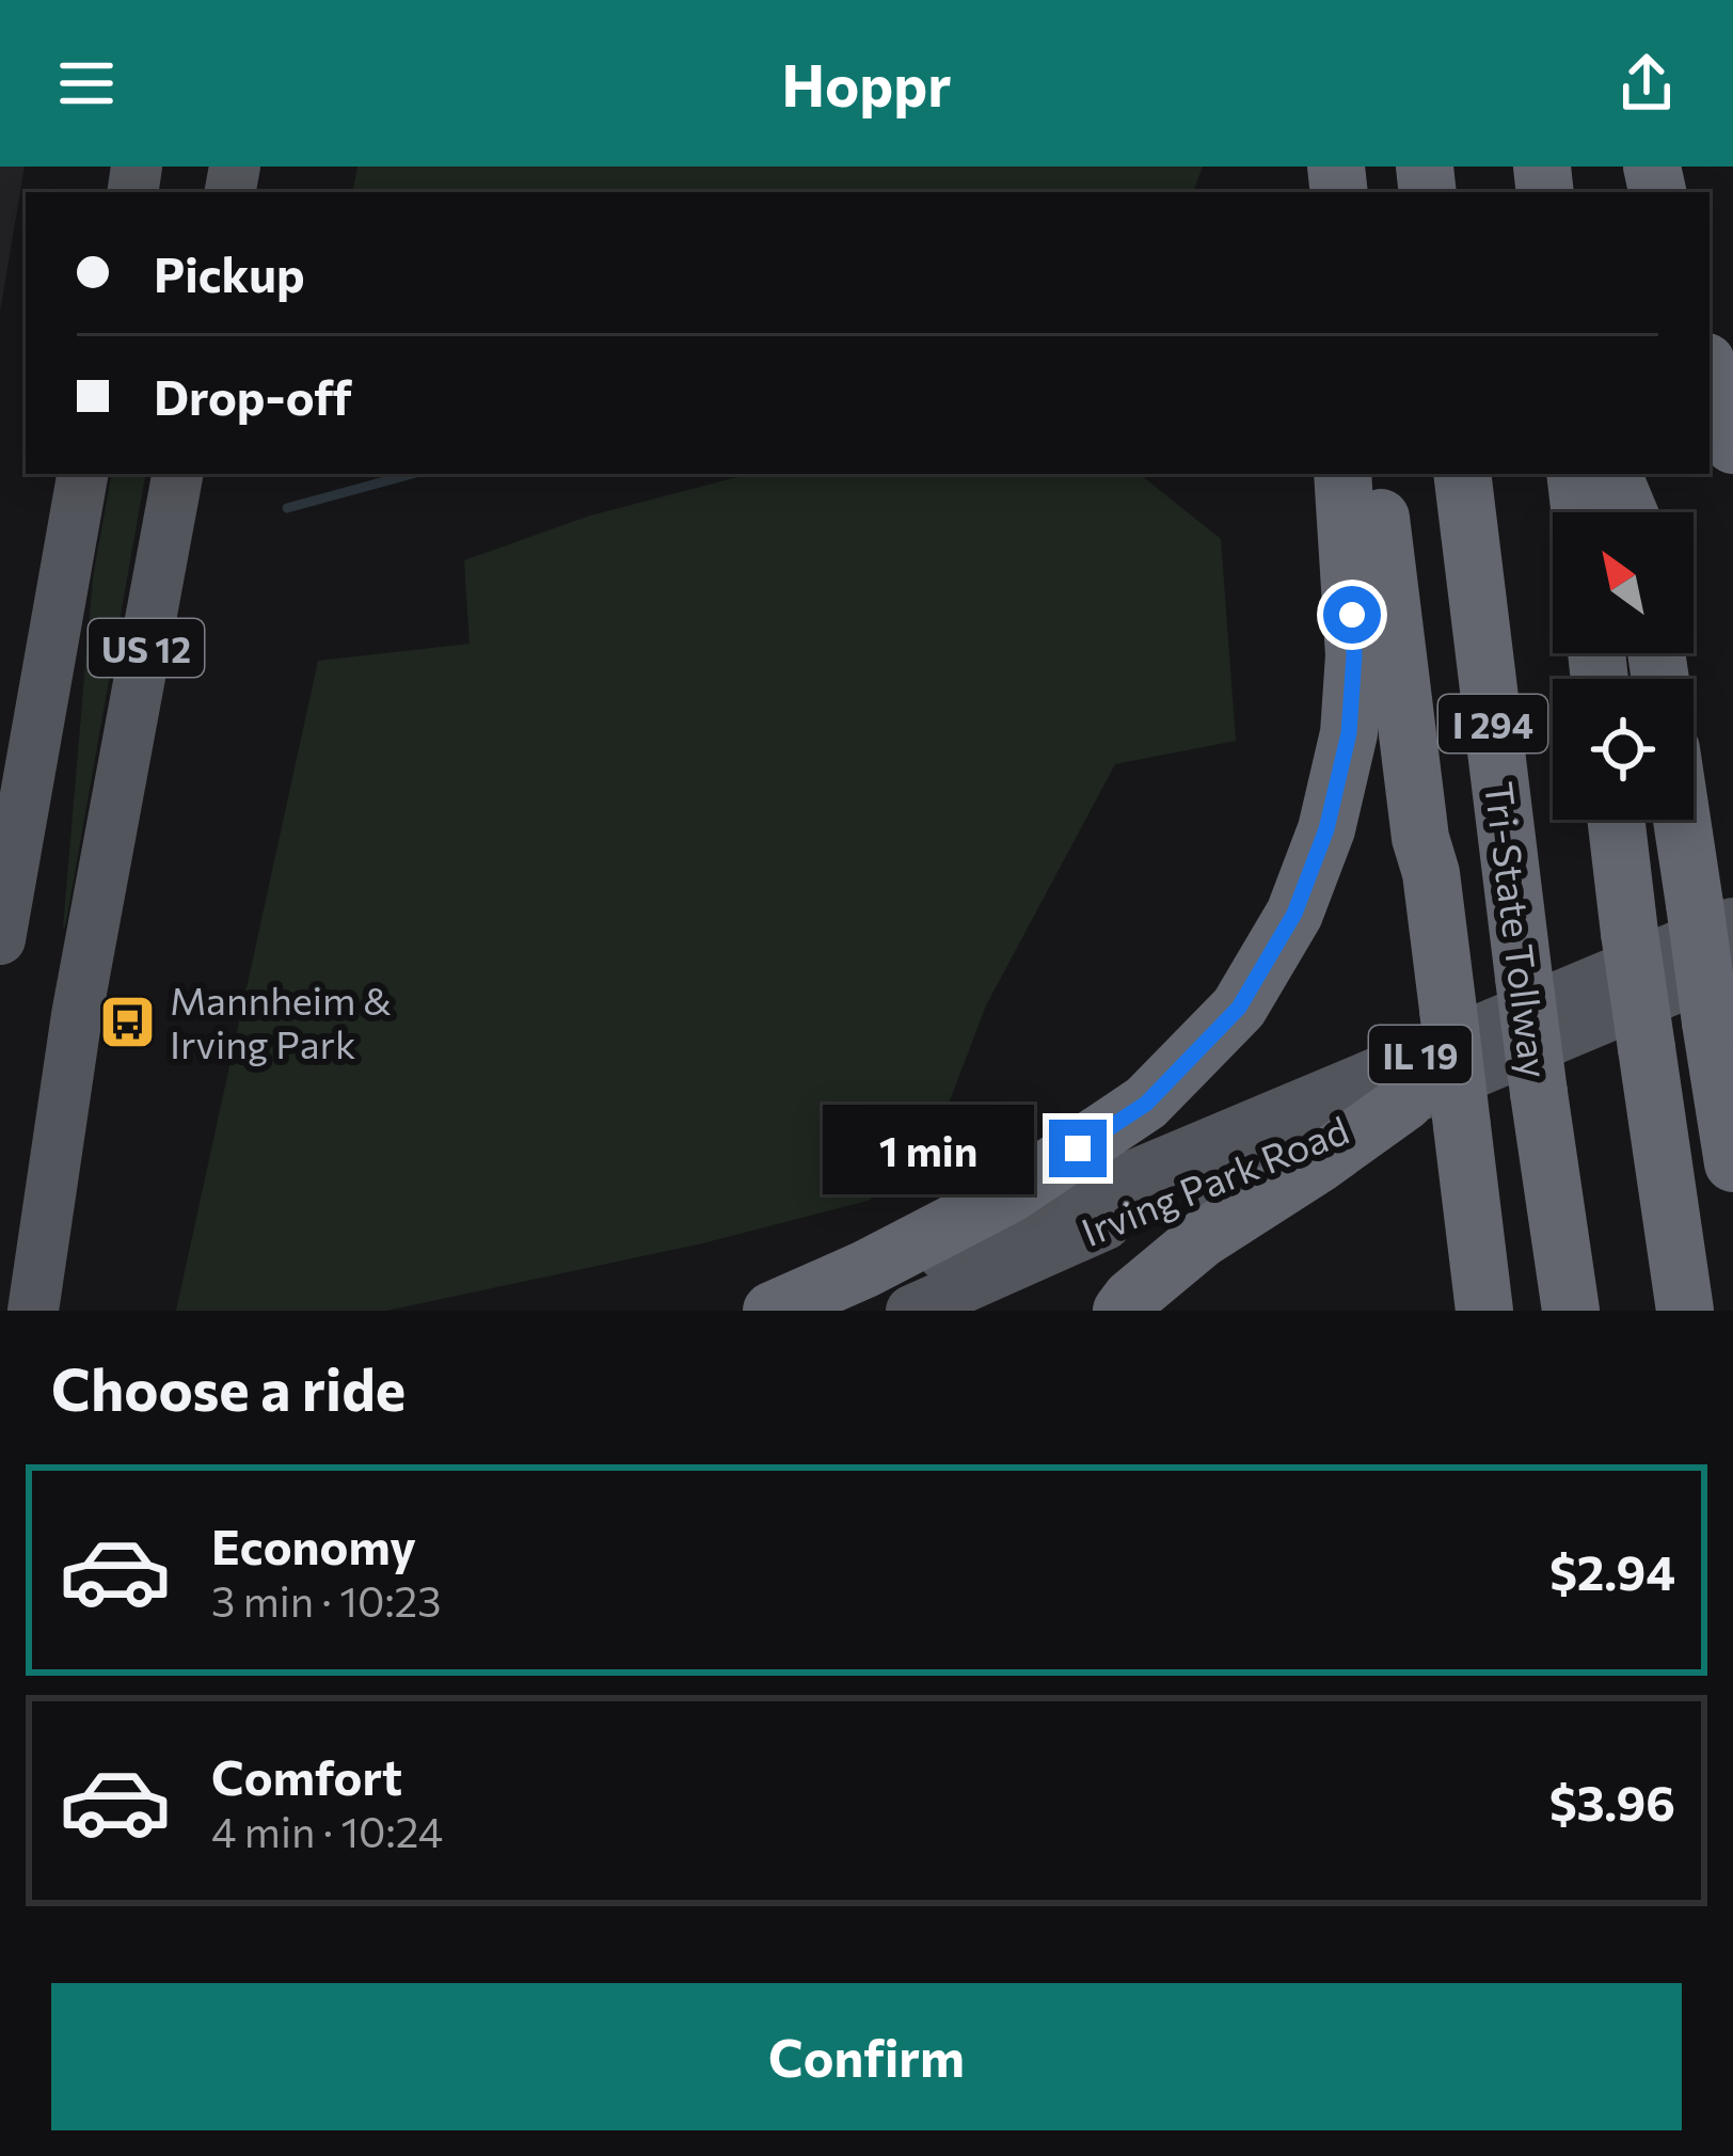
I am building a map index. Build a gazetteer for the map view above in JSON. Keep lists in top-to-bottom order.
{
  "streets": {
    "highway": ["I 294", "Tri-State Tollway"],
    "main road": ["US 12", "IL 19", "Irving Park Road"]
  },
  "crossings": [
    ["I 294", "Irving Park Road"]
  ],
  "places": {
    "bus stop": ["Mannheim & Irving Park"]
  },
  "north": "top left",
  "page": {
    "header": "Hoppr",
    "banner": ["Pickup", "Drop-off"],
    "bubble": "1 min",
    "heading": "Choose a ride",
    "list": [
      {
        "name": "Economy",
        "note": "3 min · 10:23",
        "value": "$2.94"
      },
      {
        "name": "Comfort",
        "note": "4 min · 10:24",
        "value": "$3.96"
      }
    ],
    "buttons": "Confirm"
  }
}
